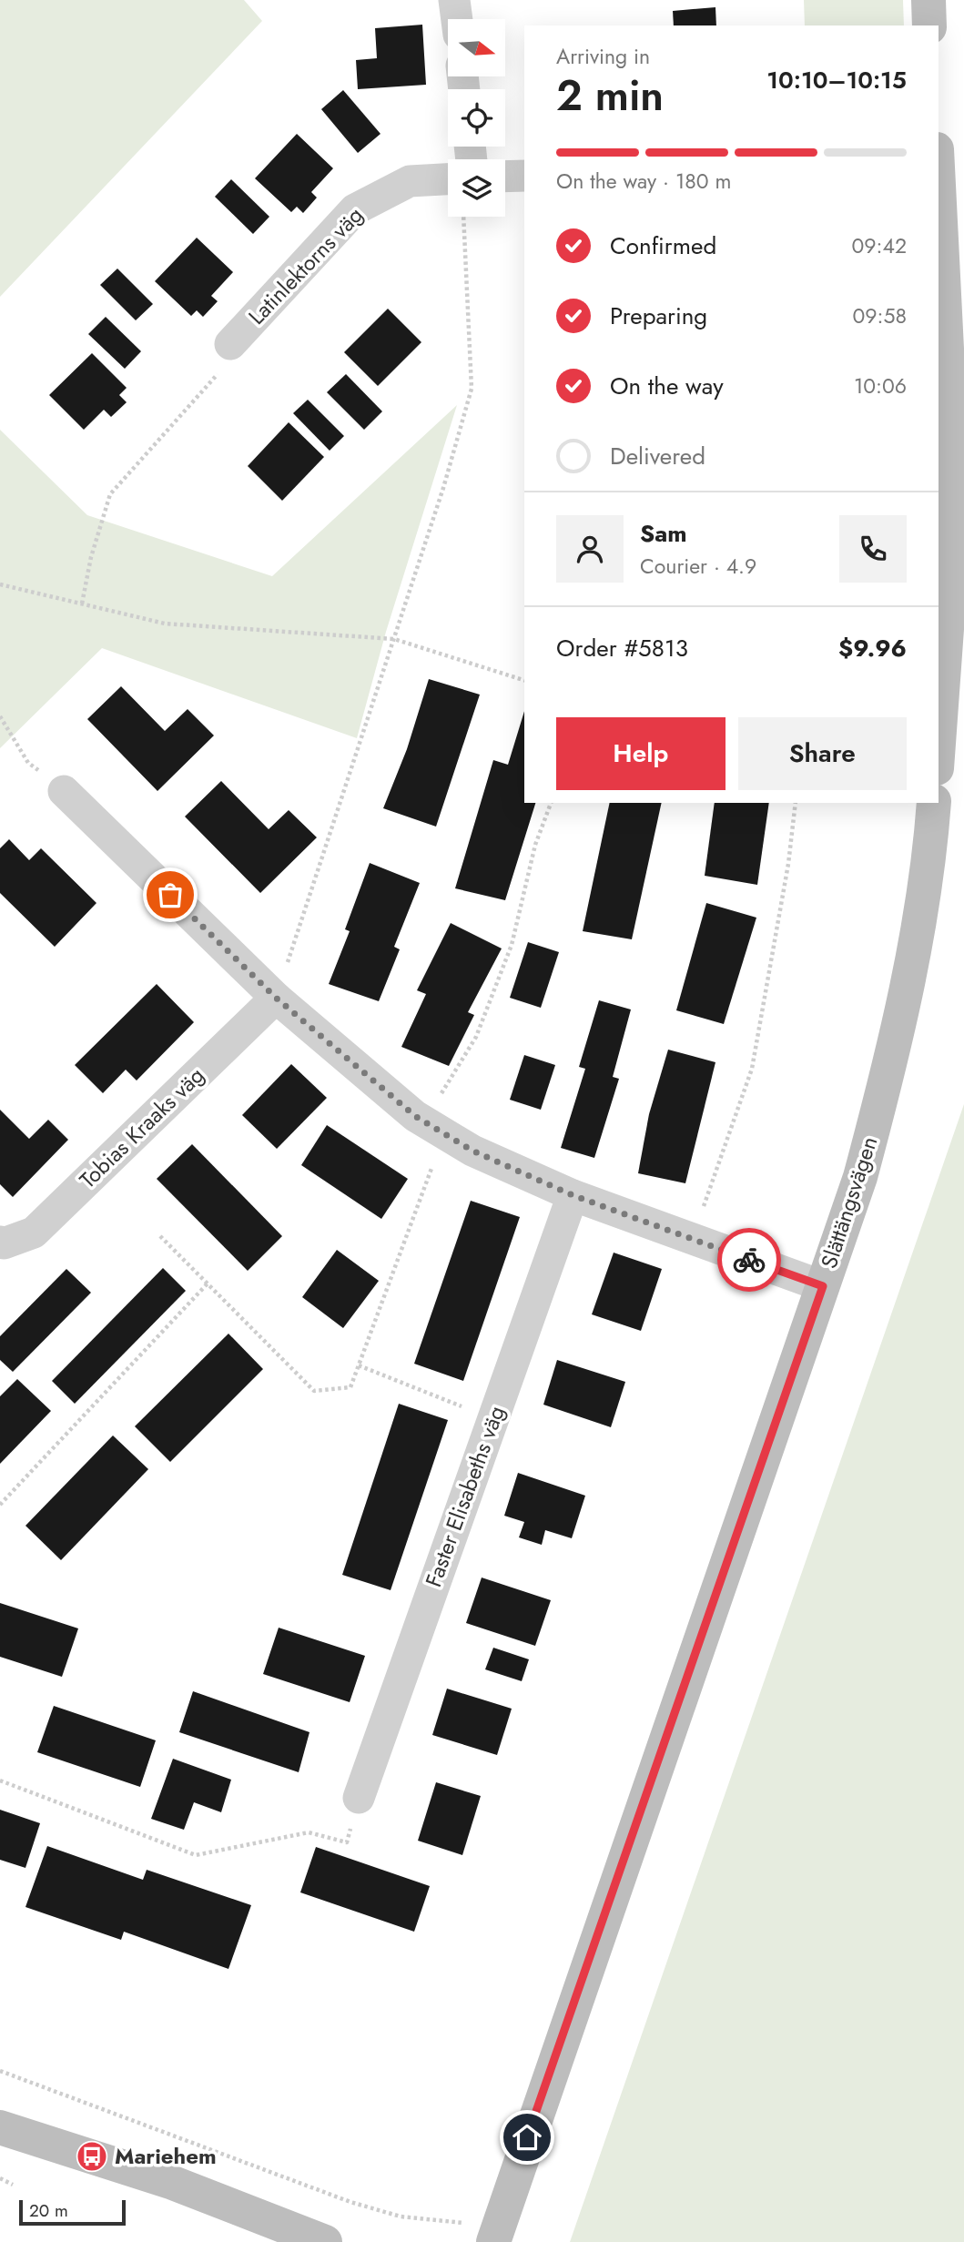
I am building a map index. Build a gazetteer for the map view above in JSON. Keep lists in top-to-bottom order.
{
  "streets": {
    "street": [
      "Latinlektorns väg",
      "Tobias Kraaks väg",
      "Slättängsvägen",
      "Faster Elisabeths väg"
    ]
  },
  "places": {
    "bus stop": ["Mariehem"]
  },
  "scale_bar": "20 m",
  "north": "right",
  "page": {
    "heading": ["2 min", "Arriving in", "10:10–10:15"],
    "panel": [
      "Sam",
      "Courier · 4.9",
      "Order #5813",
      "$9.96"
    ],
    "bar": "On the way · 180 m",
    "list": [
      ["Confirmed", "09:42"],
      ["Preparing", "09:58"],
      ["On the way", "10:06"],
      "Delivered"
    ],
    "buttons": ["Help", "Share"],
    "scale": "20 m"
  }
}
